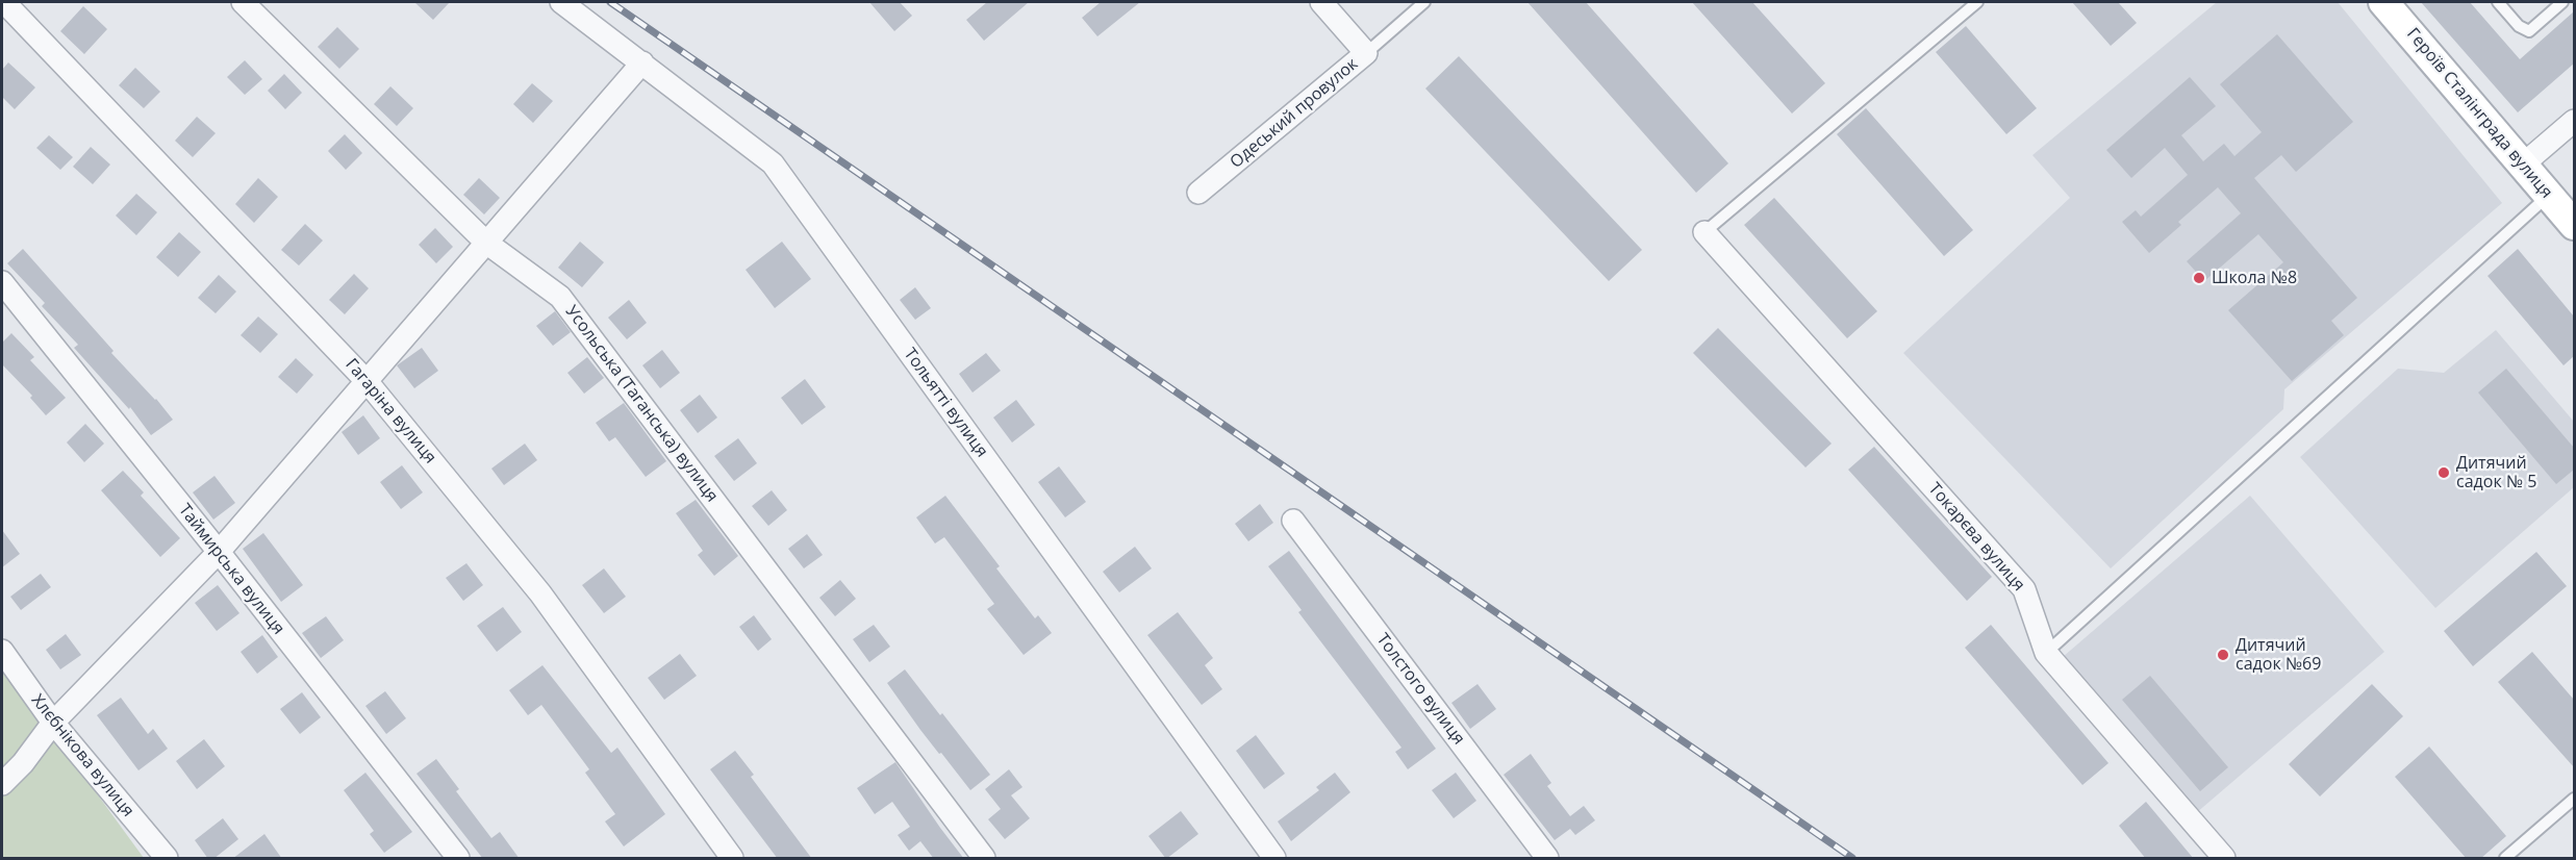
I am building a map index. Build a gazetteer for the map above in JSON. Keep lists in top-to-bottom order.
{
  "streets": {
    "main road": ["Героїв Сталінграда вулиця"],
    "street": [
      "Одеський провулок",
      "Тольятті вулиця",
      "Усольська (Таганська) вулиця",
      "Гагаріна вулиця",
      "Токарєва вулиця",
      "Таймирська вулиця",
      "Толстого вулиця",
      "Хлєбнікова вулиця"
    ]
  },
  "places": ["Школа №8", "Дитячий садок № 5", "Дитячий садок №69"]
}
